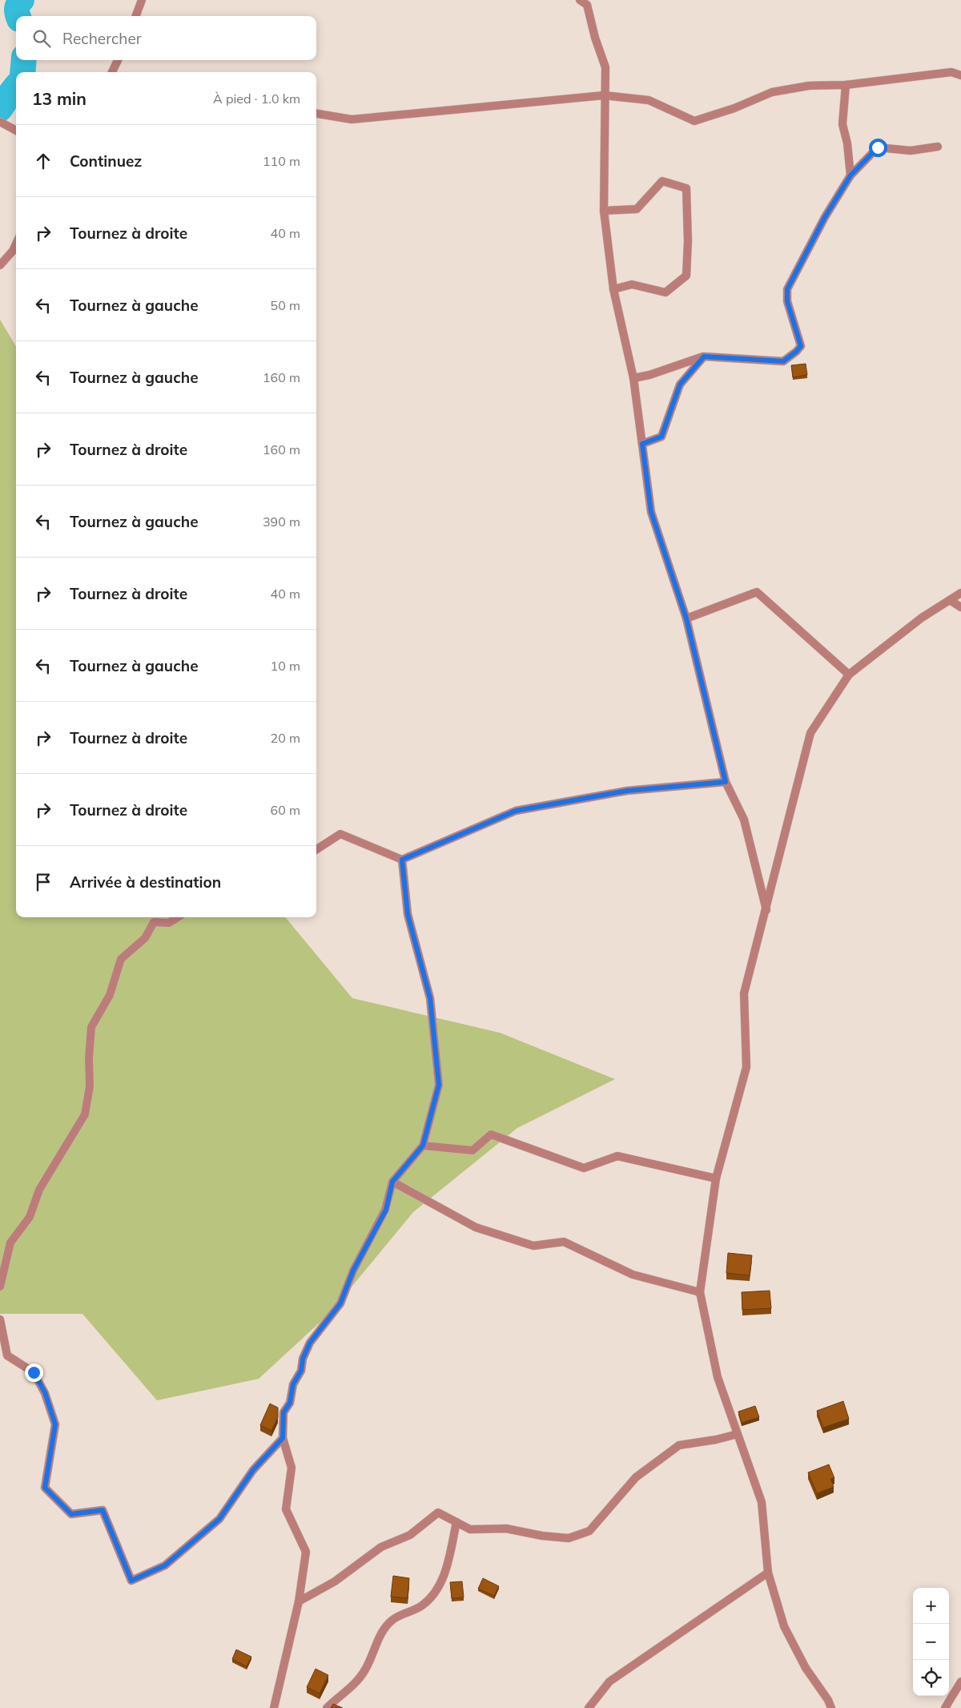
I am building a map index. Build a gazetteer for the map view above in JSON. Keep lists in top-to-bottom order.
{
  "page": {
    "search": "Rechercher",
    "heading": ["13 min", "À pied · 1.0 km"],
    "list": [
      ["Continuez", "110 m"],
      ["Tournez à droite", "40 m"],
      ["Tournez à gauche", "50 m"],
      ["Tournez à gauche", "160 m"],
      ["Tournez à droite", "160 m"],
      ["Tournez à gauche", "390 m"],
      ["Tournez à droite", "40 m"],
      ["Tournez à gauche", "10 m"],
      ["Tournez à droite", "20 m"],
      ["Tournez à droite", "60 m"],
      "Arrivée à destination"
    ],
    "map_buttons": ["+", "−"]
  }
}
